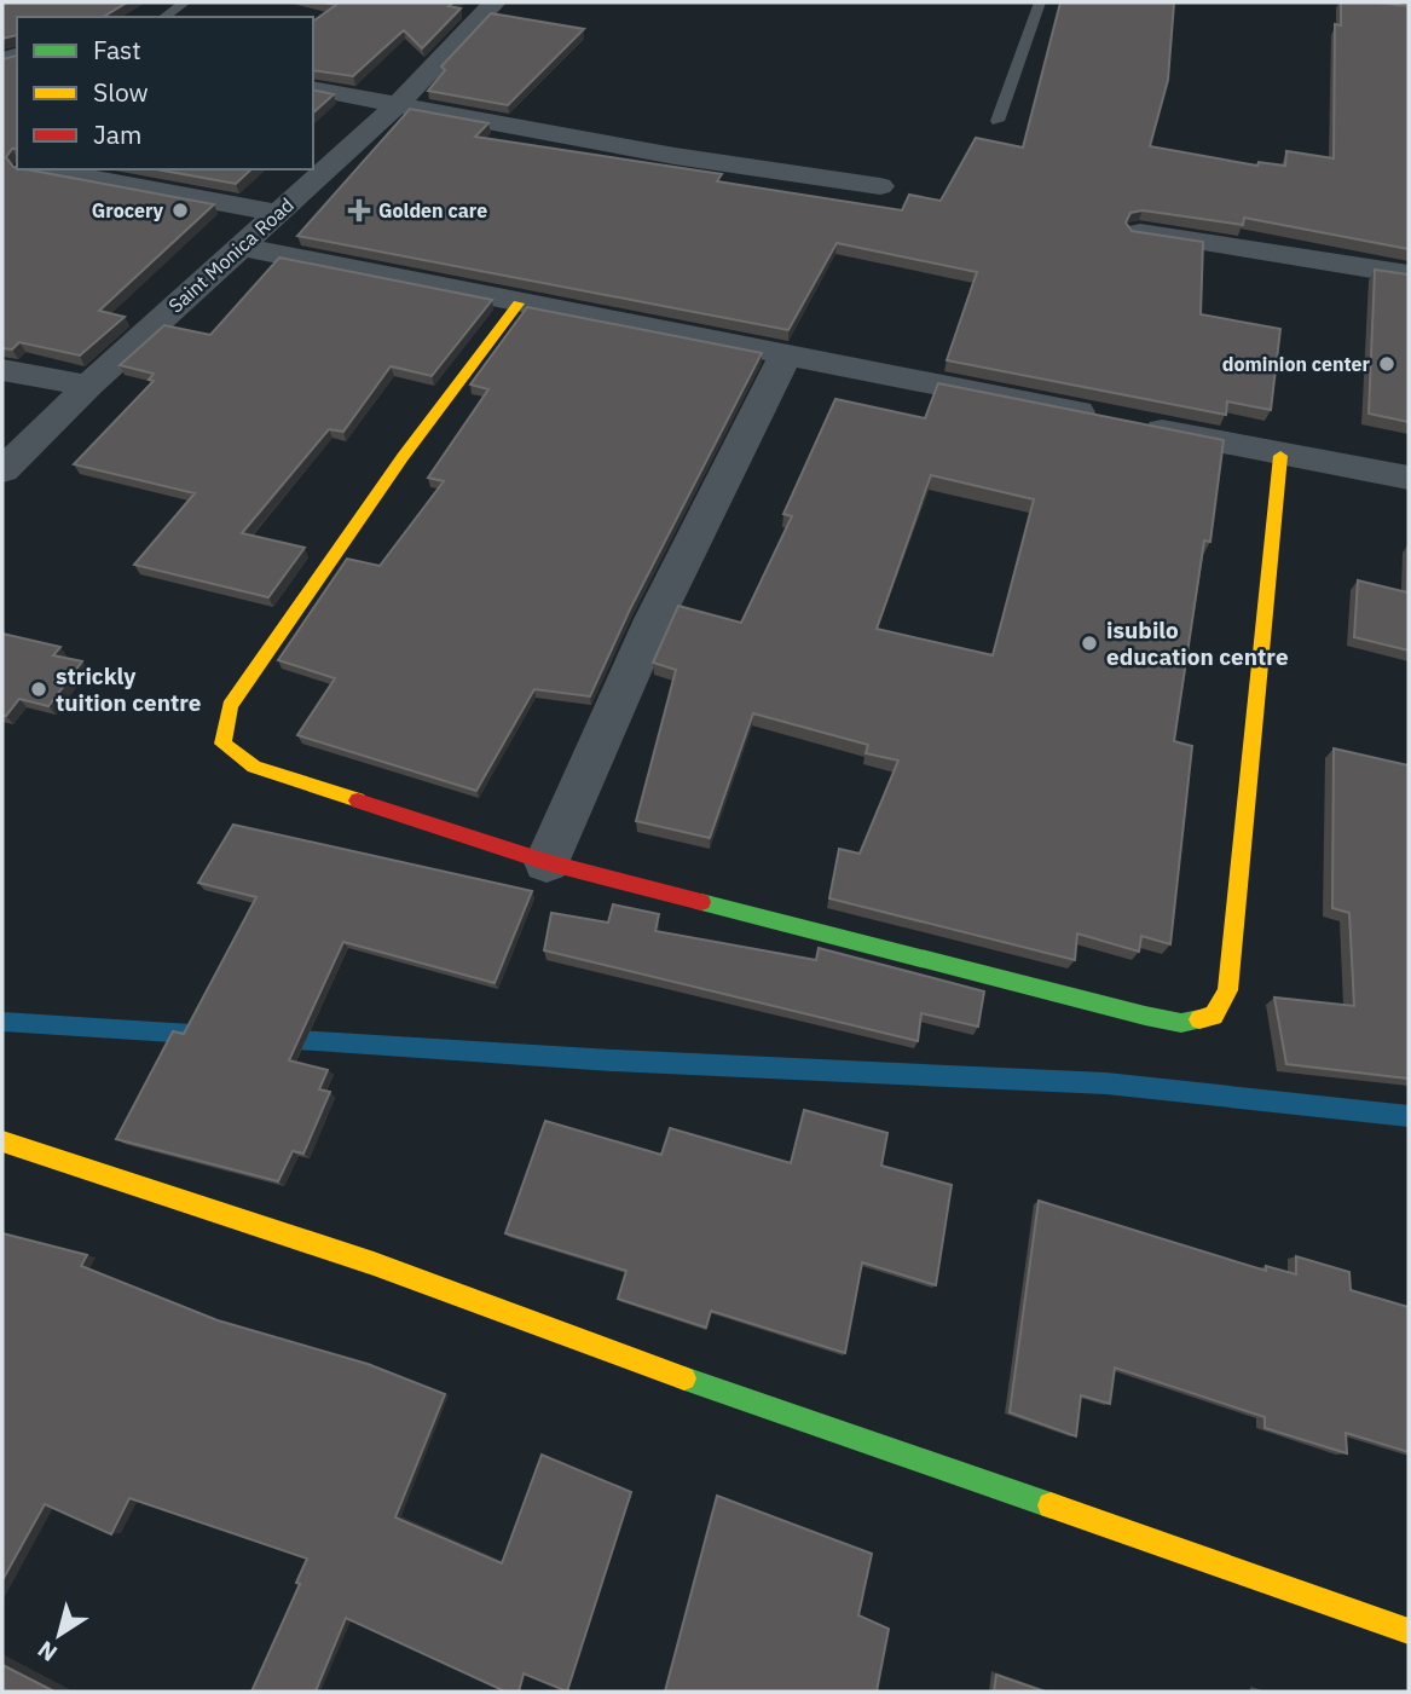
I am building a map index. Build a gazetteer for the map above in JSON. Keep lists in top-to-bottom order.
{
  "streets": {
    "street": ["Saint Monica Road"]
  },
  "places": {
    "other": [
      "Grocery",
      "dominion center",
      "isubilo education centre",
      "strickly tuition centre"
    ],
    "health": ["Golden care"]
  },
  "legend": ["Fast", "Slow", "Jam"],
  "north": "bottom left"
}
